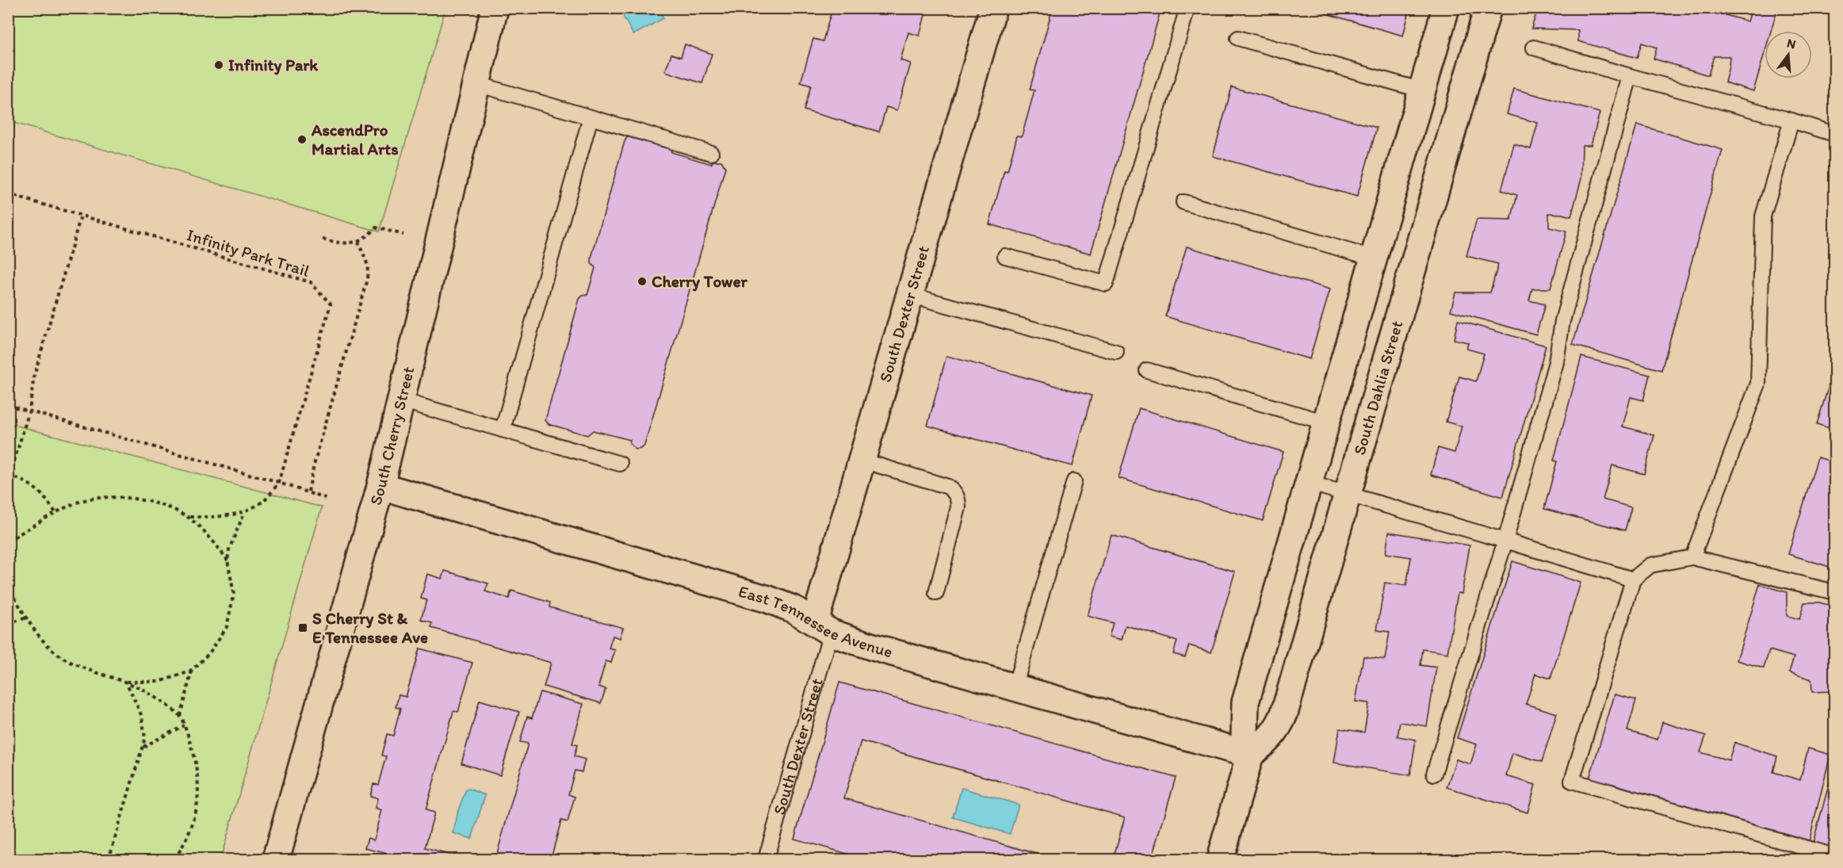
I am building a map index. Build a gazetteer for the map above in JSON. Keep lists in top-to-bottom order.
{
  "streets": {
    "street": [
      "South Dexter Street",
      "South Dahlia Street",
      "South Cherry Street",
      "East Tennessee Avenue"
    ],
    "path": ["Infinity Park Trail"]
  },
  "crossings": [
    ["South Dexter Street", "East Tennessee Avenue"],
    ["South Dahlia Street", "East Tennessee Avenue"],
    ["South Cherry Street", "East Tennessee Avenue"]
  ],
  "places": {
    "other": ["Infinity Park", "AscendPro Martial Arts", "Cherry Tower"],
    "transit": ["S Cherry St & E Tennessee Ave"]
  },
  "north": "top"
}
